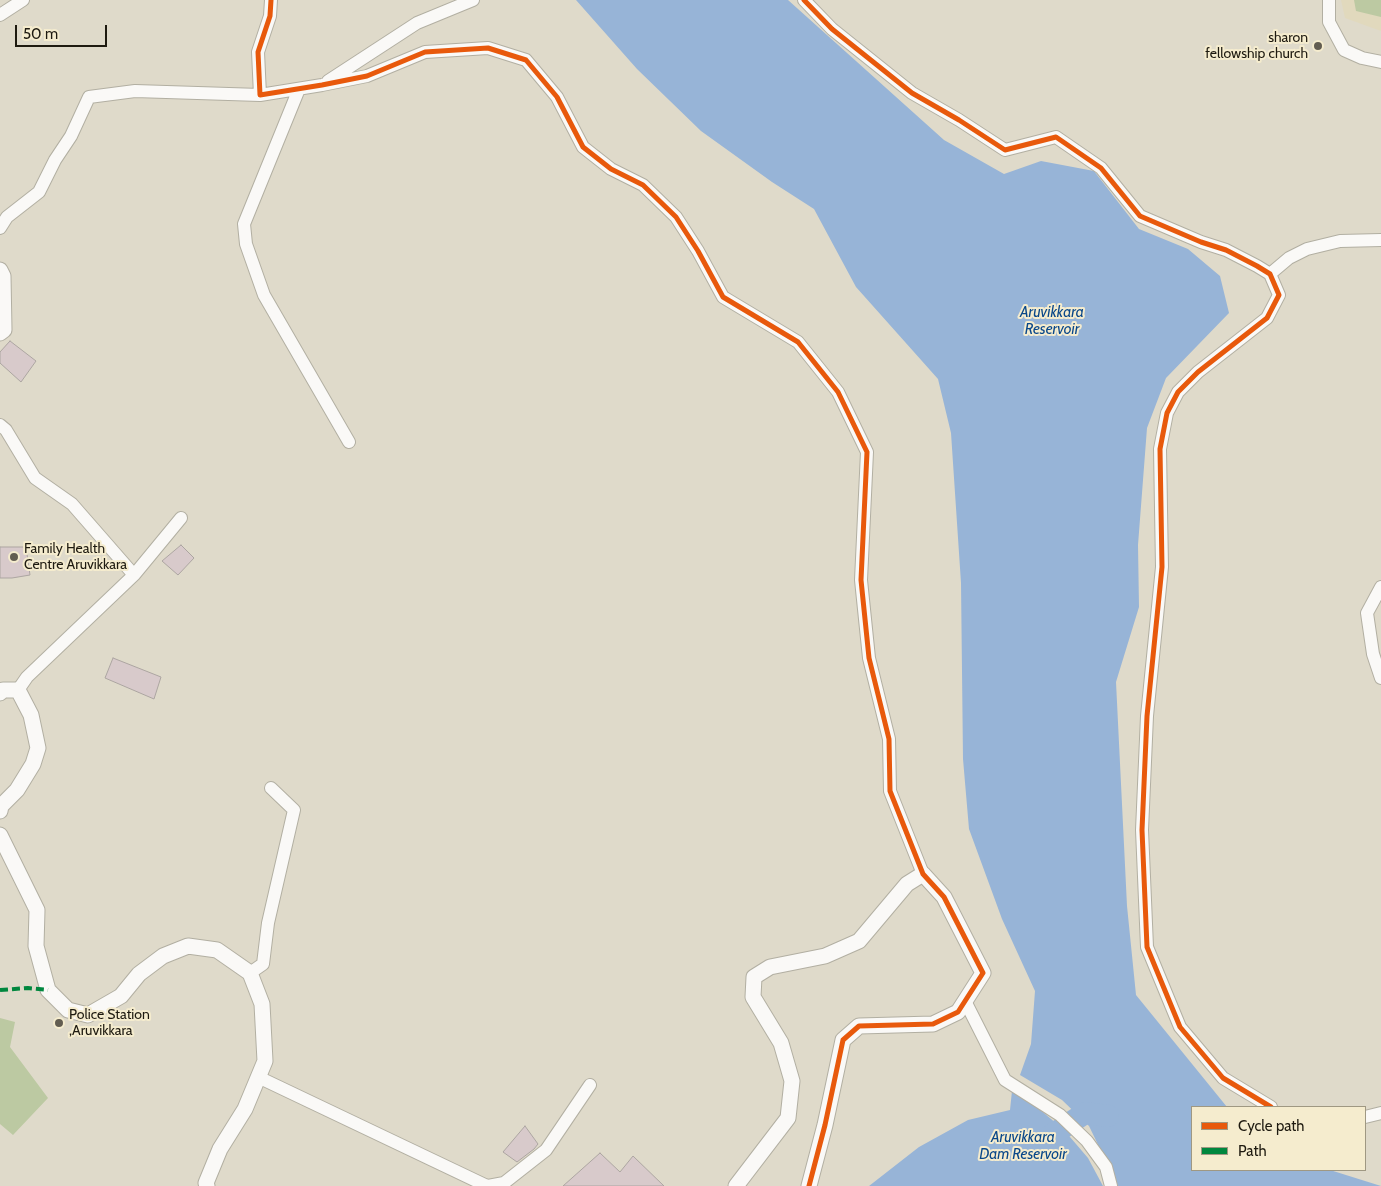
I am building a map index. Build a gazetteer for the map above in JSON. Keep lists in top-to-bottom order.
{
  "water": ["Aruvikkara Reservoir", "Aruvikkara Dam Reservoir"],
  "places": ["sharon fellowship church", "Family Health Centre Aruvikkara", "Police Station ,Aruvikkara"],
  "legend": ["Cycle path", "Path"],
  "scale_bar": "50 m"
}
